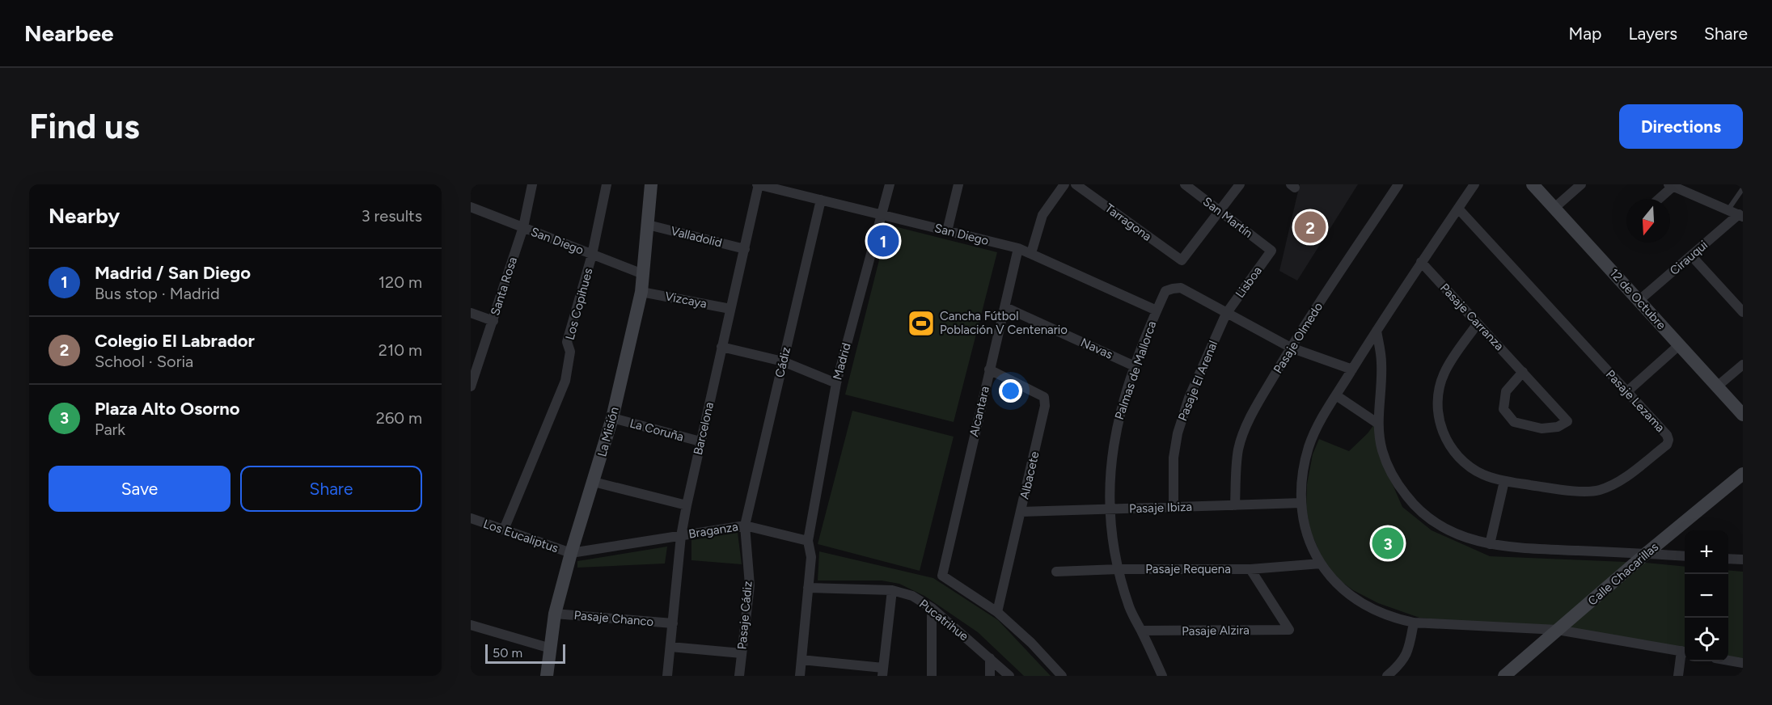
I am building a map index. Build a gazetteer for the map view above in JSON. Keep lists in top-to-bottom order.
{
  "streets": {
    "street": [
      "San Martín",
      "Tarragona",
      "San Diego",
      "Valladolid",
      "Cirauqui",
      "Lisboa",
      "Santa Rosa",
      "12 de Octubre",
      "Vizcaya",
      "Los Copihues",
      "Pasaje Carranza",
      "Pasaje Olmedo",
      "Navas",
      "Madrid",
      "Cádiz",
      "Palmas de Mallorca",
      "Pasaje El Arenal",
      "Pasaje Lezama",
      "Alcantara",
      "Barcelona",
      "La Coruña",
      "La Misión",
      "Albacete",
      "Pasaje Ibiza",
      "Braganza",
      "Los Eucaliptus",
      "Pasaje Requena",
      "Calle Chacarillas",
      "Pasaje Cádiz",
      "Pasaje Chanco",
      "Pucatrihue",
      "Pasaje Alzira"
    ]
  },
  "crossings": [
    ["San Martín", "Tarragona"],
    ["San Martín", "Lisboa"],
    ["San Diego", "Santa Rosa"],
    ["San Diego", "Los Copihues"],
    ["San Diego", "Madrid"],
    ["San Diego", "Cádiz"],
    ["San Diego", "Palmas de Mallorca"],
    ["San Diego", "Alcantara"],
    ["San Diego", "Barcelona"],
    ["San Diego", "La Misión"],
    ["Valladolid", "Barcelona"],
    ["Valladolid", "La Misión"],
    ["Cirauqui", "12 de Octubre"],
    ["Lisboa", "Palmas de Mallorca"],
    ["Lisboa", "Pasaje El Arenal"],
    ["Vizcaya", "Barcelona"],
    ["Vizcaya", "La Misión"],
    ["Los Copihues", "Los Eucaliptus"],
    ["Pasaje Carranza", "Pasaje Lezama"],
    ["Pasaje Olmedo", "Palmas de Mallorca"],
    ["Pasaje Olmedo", "Pasaje Ibiza"],
    ["Navas", "Palmas de Mallorca"],
    ["Navas", "Alcantara"],
    ["Madrid", "Braganza"],
    ["Cádiz", "Braganza"],
    ["Cádiz", "Pasaje Cádiz"],
    ["Palmas de Mallorca", "Pasaje El Arenal"],
    ["Palmas de Mallorca", "Pasaje Ibiza"],
    ["Palmas de Mallorca", "Pasaje Requena"],
    ["Palmas de Mallorca", "Pasaje Alzira"],
    ["Pasaje El Arenal", "Pasaje Ibiza"],
    ["Alcantara", "Albacete"],
    ["Barcelona", "La Coruña"],
    ["Barcelona", "Braganza"],
    ["Barcelona", "Pasaje Chanco"],
    ["La Coruña", "La Misión"],
    ["La Misión", "Braganza"],
    ["La Misión", "Los Eucaliptus"],
    ["La Misión", "Pasaje Chanco"],
    ["Albacete", "Pasaje Ibiza"],
    ["Braganza", "Los Eucaliptus"],
    ["Braganza", "Pasaje Cádiz"],
    ["Pasaje Requena", "Pasaje Alzira"]
  ],
  "places": {
    "sports": ["Cancha Fútbol Población V Centenario"]
  },
  "scale_bar": "50 m",
  "north": "bottom",
  "page": {
    "header": "Nearbee",
    "nav": ["Map", "Layers", "Share"],
    "buttons": [
      "Directions",
      ["Save", "Share"]
    ],
    "title": "Find us",
    "heading": ["Nearby", "3 results"],
    "pins": ["2", "1", "3"],
    "list": [
      {
        "mark": "1",
        "name": "Madrid / San Diego",
        "note": "Bus stop · Madrid",
        "value": "120 m"
      },
      {
        "mark": "2",
        "name": "Colegio El Labrador",
        "note": "School · Soria",
        "value": "210 m"
      },
      {
        "mark": "3",
        "name": "Plaza Alto Osorno",
        "note": "Park",
        "value": "260 m"
      }
    ],
    "map_buttons": ["+", "−"],
    "scale": "50 m"
  }
}
